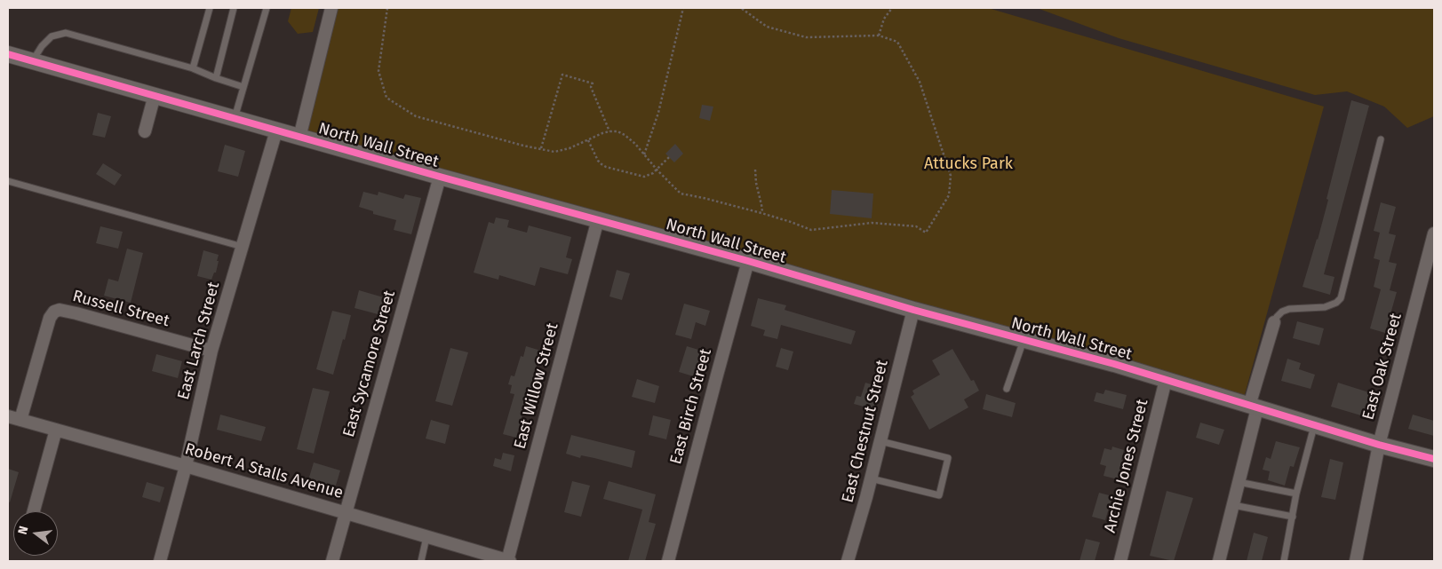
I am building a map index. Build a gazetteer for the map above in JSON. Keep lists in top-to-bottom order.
{
  "streets": {
    "street": [
      "North Wall Street",
      "Russell Street",
      "East Larch Street",
      "East Sycamore Street",
      "East Oak Street",
      "East Willow Street",
      "East Birch Street",
      "East Chestnut Street",
      "Archie Jones Street",
      "Robert A Stalls Avenue"
    ]
  },
  "crossings": [
    ["North Wall Street", "East Larch Street"],
    ["North Wall Street", "East Sycamore Street"],
    ["North Wall Street", "East Oak Street"],
    ["North Wall Street", "East Willow Street"],
    ["North Wall Street", "East Birch Street"],
    ["North Wall Street", "East Chestnut Street"],
    ["North Wall Street", "Archie Jones Street"],
    ["Russell Street", "East Larch Street"],
    ["Russell Street", "Robert A Stalls Avenue"],
    ["East Larch Street", "Robert A Stalls Avenue"],
    ["East Sycamore Street", "Robert A Stalls Avenue"],
    ["East Willow Street", "Robert A Stalls Avenue"]
  ],
  "parks": ["Attucks Park"],
  "north": "left"
}
